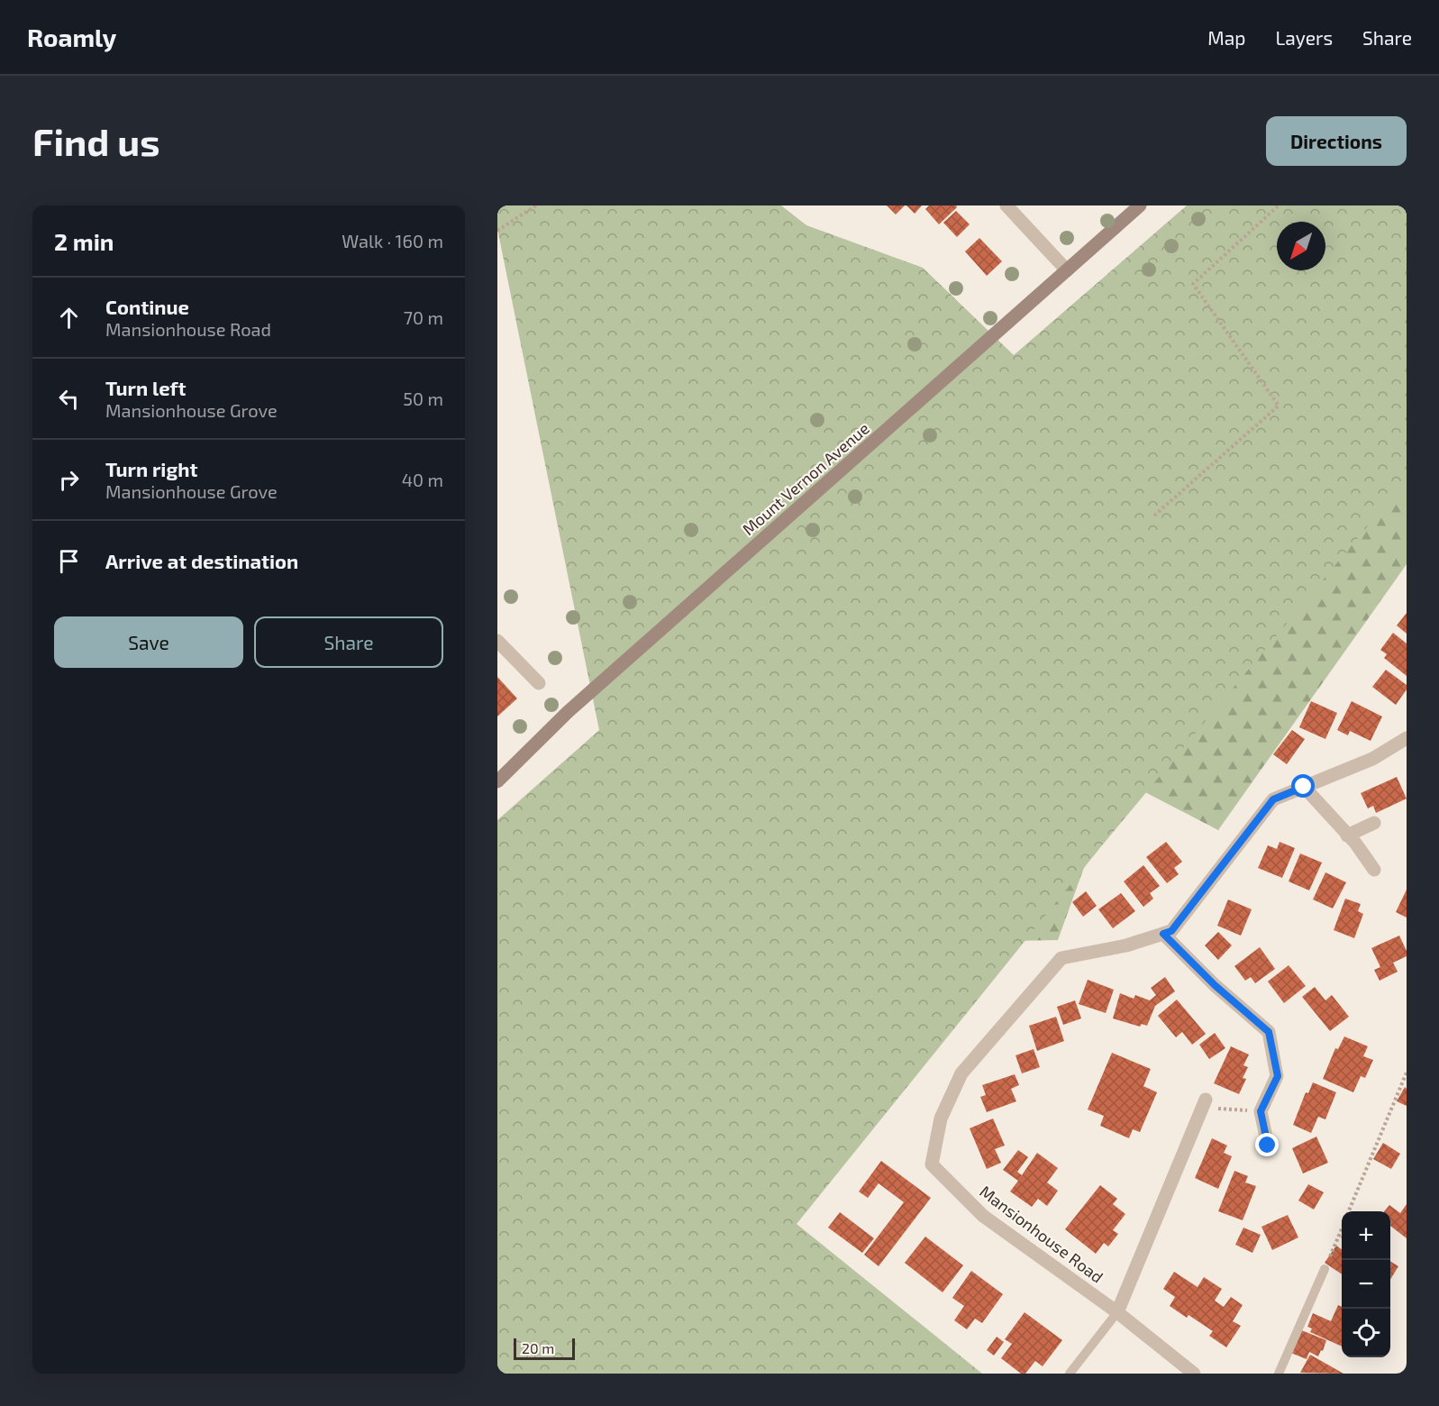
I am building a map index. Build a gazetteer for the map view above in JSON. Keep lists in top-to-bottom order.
{
  "streets": {
    "main road": ["Mount Vernon Avenue"],
    "street": ["Mansionhouse Road"]
  },
  "scale_bar": "20 m",
  "north": "bottom left",
  "page": {
    "header": "Roamly",
    "nav": ["Map", "Layers", "Share"],
    "buttons": [
      "Directions",
      ["Save", "Share"]
    ],
    "title": "Find us",
    "heading": ["2 min", "Walk · 160 m"],
    "list": [
      ["Continue", "Mansionhouse Road", "70 m"],
      ["Turn left", "Mansionhouse Grove", "50 m"],
      ["Turn right", "Mansionhouse Grove", "40 m"],
      "Arrive at destination"
    ],
    "map_buttons": ["+", "−"],
    "scale": "20 m"
  }
}
